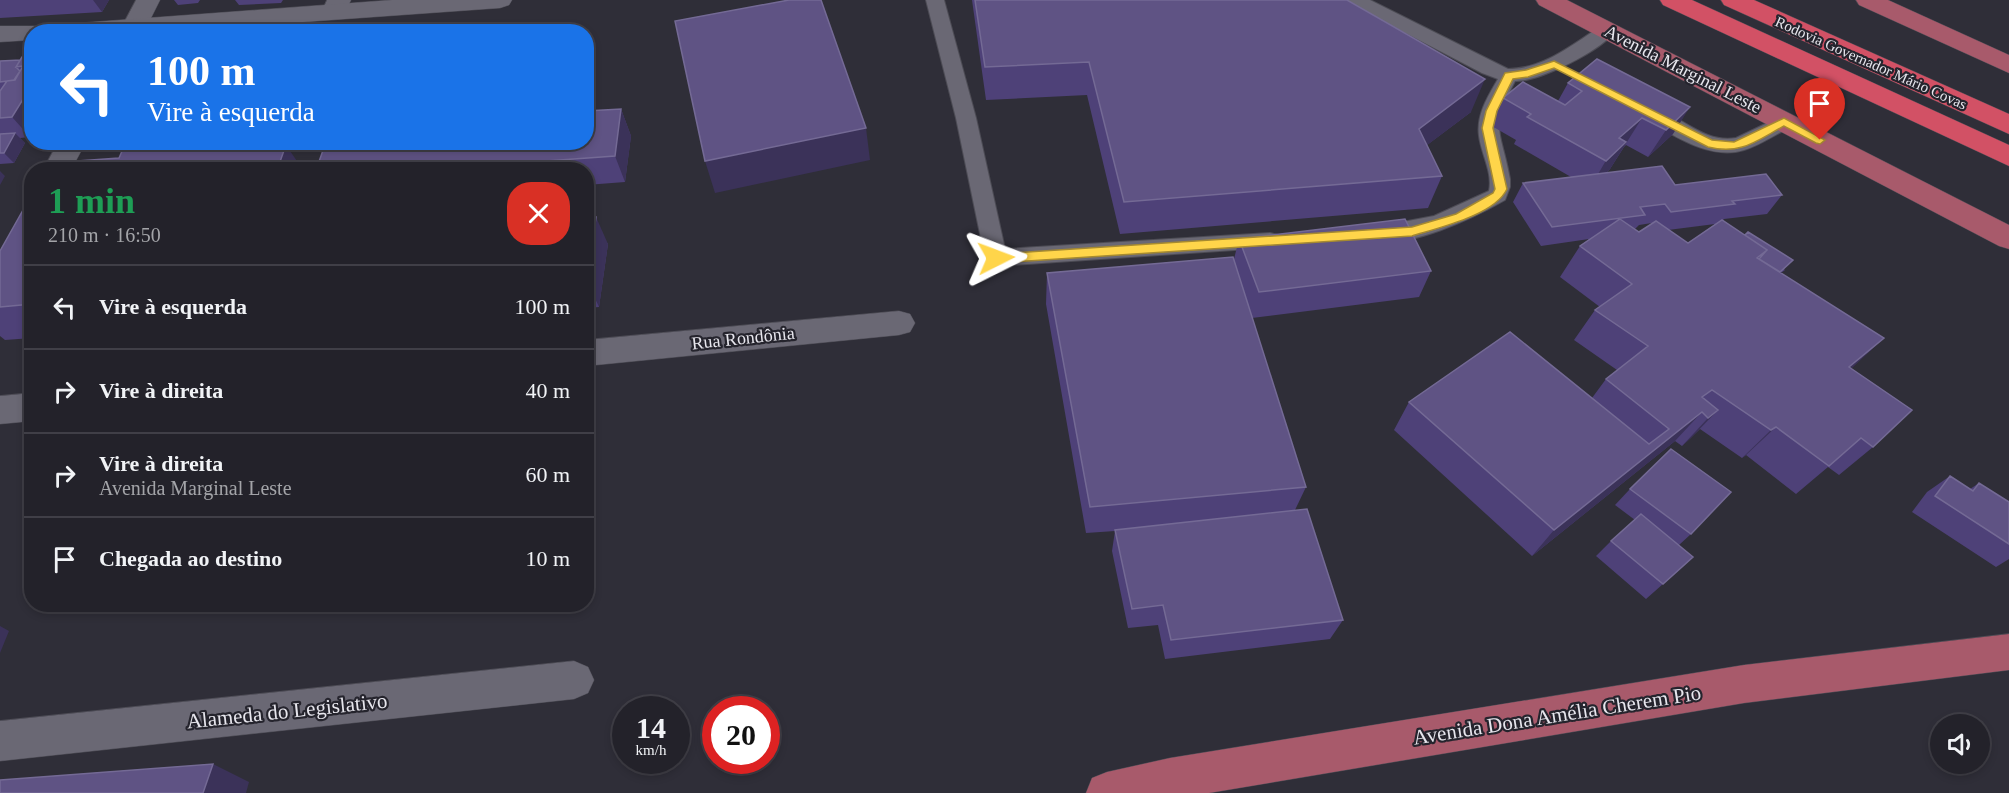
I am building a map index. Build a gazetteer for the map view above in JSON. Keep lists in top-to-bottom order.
{
  "streets": {
    "highway": ["Rodovia Governador Mário Covas"],
    "main road": ["Avenida Marginal Leste", "Avenida Dona Amélia Cherem Pio"],
    "street": ["Rua Rondônia", "Alameda do Legislativo"]
  },
  "page": {
    "turn": ["100 m", "Vire à esquerda"],
    "heading": ["1 min", "210 m · 16:50"],
    "list": [
      {
        "name": "Vire à esquerda",
        "value": "100 m"
      },
      {
        "name": "Vire à direita",
        "value": "40 m"
      },
      {
        "name": "Vire à direita",
        "note": "Avenida Marginal Leste",
        "value": "60 m"
      },
      {
        "name": "Chegada ao destino",
        "value": "10 m"
      }
    ],
    "speed": "14 km/h",
    "limit": "20"
  }
}
